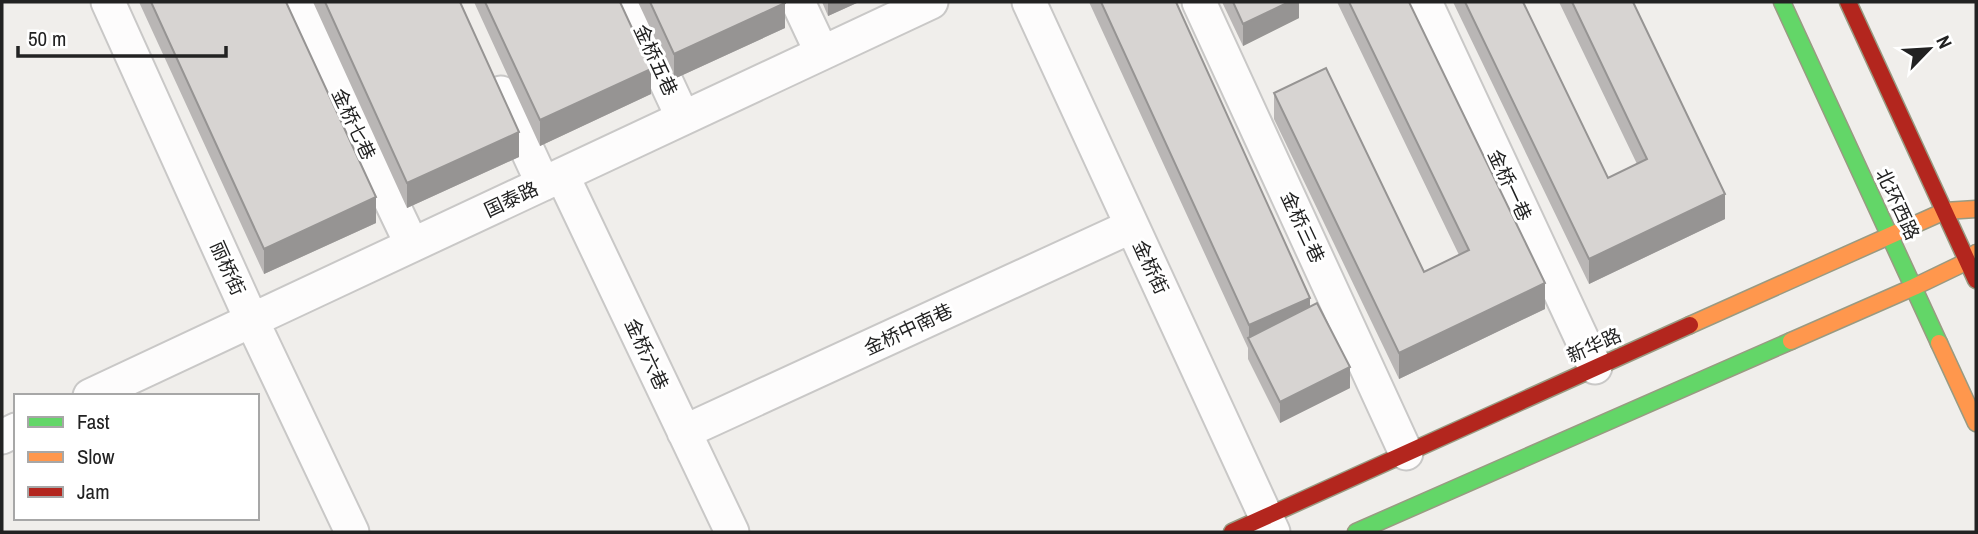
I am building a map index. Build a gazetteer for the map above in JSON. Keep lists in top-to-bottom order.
{
  "streets": {
    "street": [
      "金桥五巷",
      "金桥七巷",
      "金桥一巷",
      "国泰路",
      "北环西路",
      "金桥三巷",
      "金桥街",
      "丽桥街",
      "金桥中南巷",
      "新华路",
      "金桥六巷"
    ]
  },
  "crossings": [
    ["金桥五巷", "国泰路"],
    ["金桥七巷", "国泰路"],
    ["金桥一巷", "新华路"],
    ["国泰路", "丽桥街"],
    ["国泰路", "金桥六巷"],
    ["北环西路", "新华路"],
    ["金桥三巷", "新华路"],
    ["金桥街", "金桥中南巷"],
    ["金桥街", "新华路"],
    ["金桥中南巷", "金桥六巷"]
  ],
  "legend": ["Fast", "Slow", "Jam"],
  "scale_bar": "50 m",
  "north": "top right"
}
